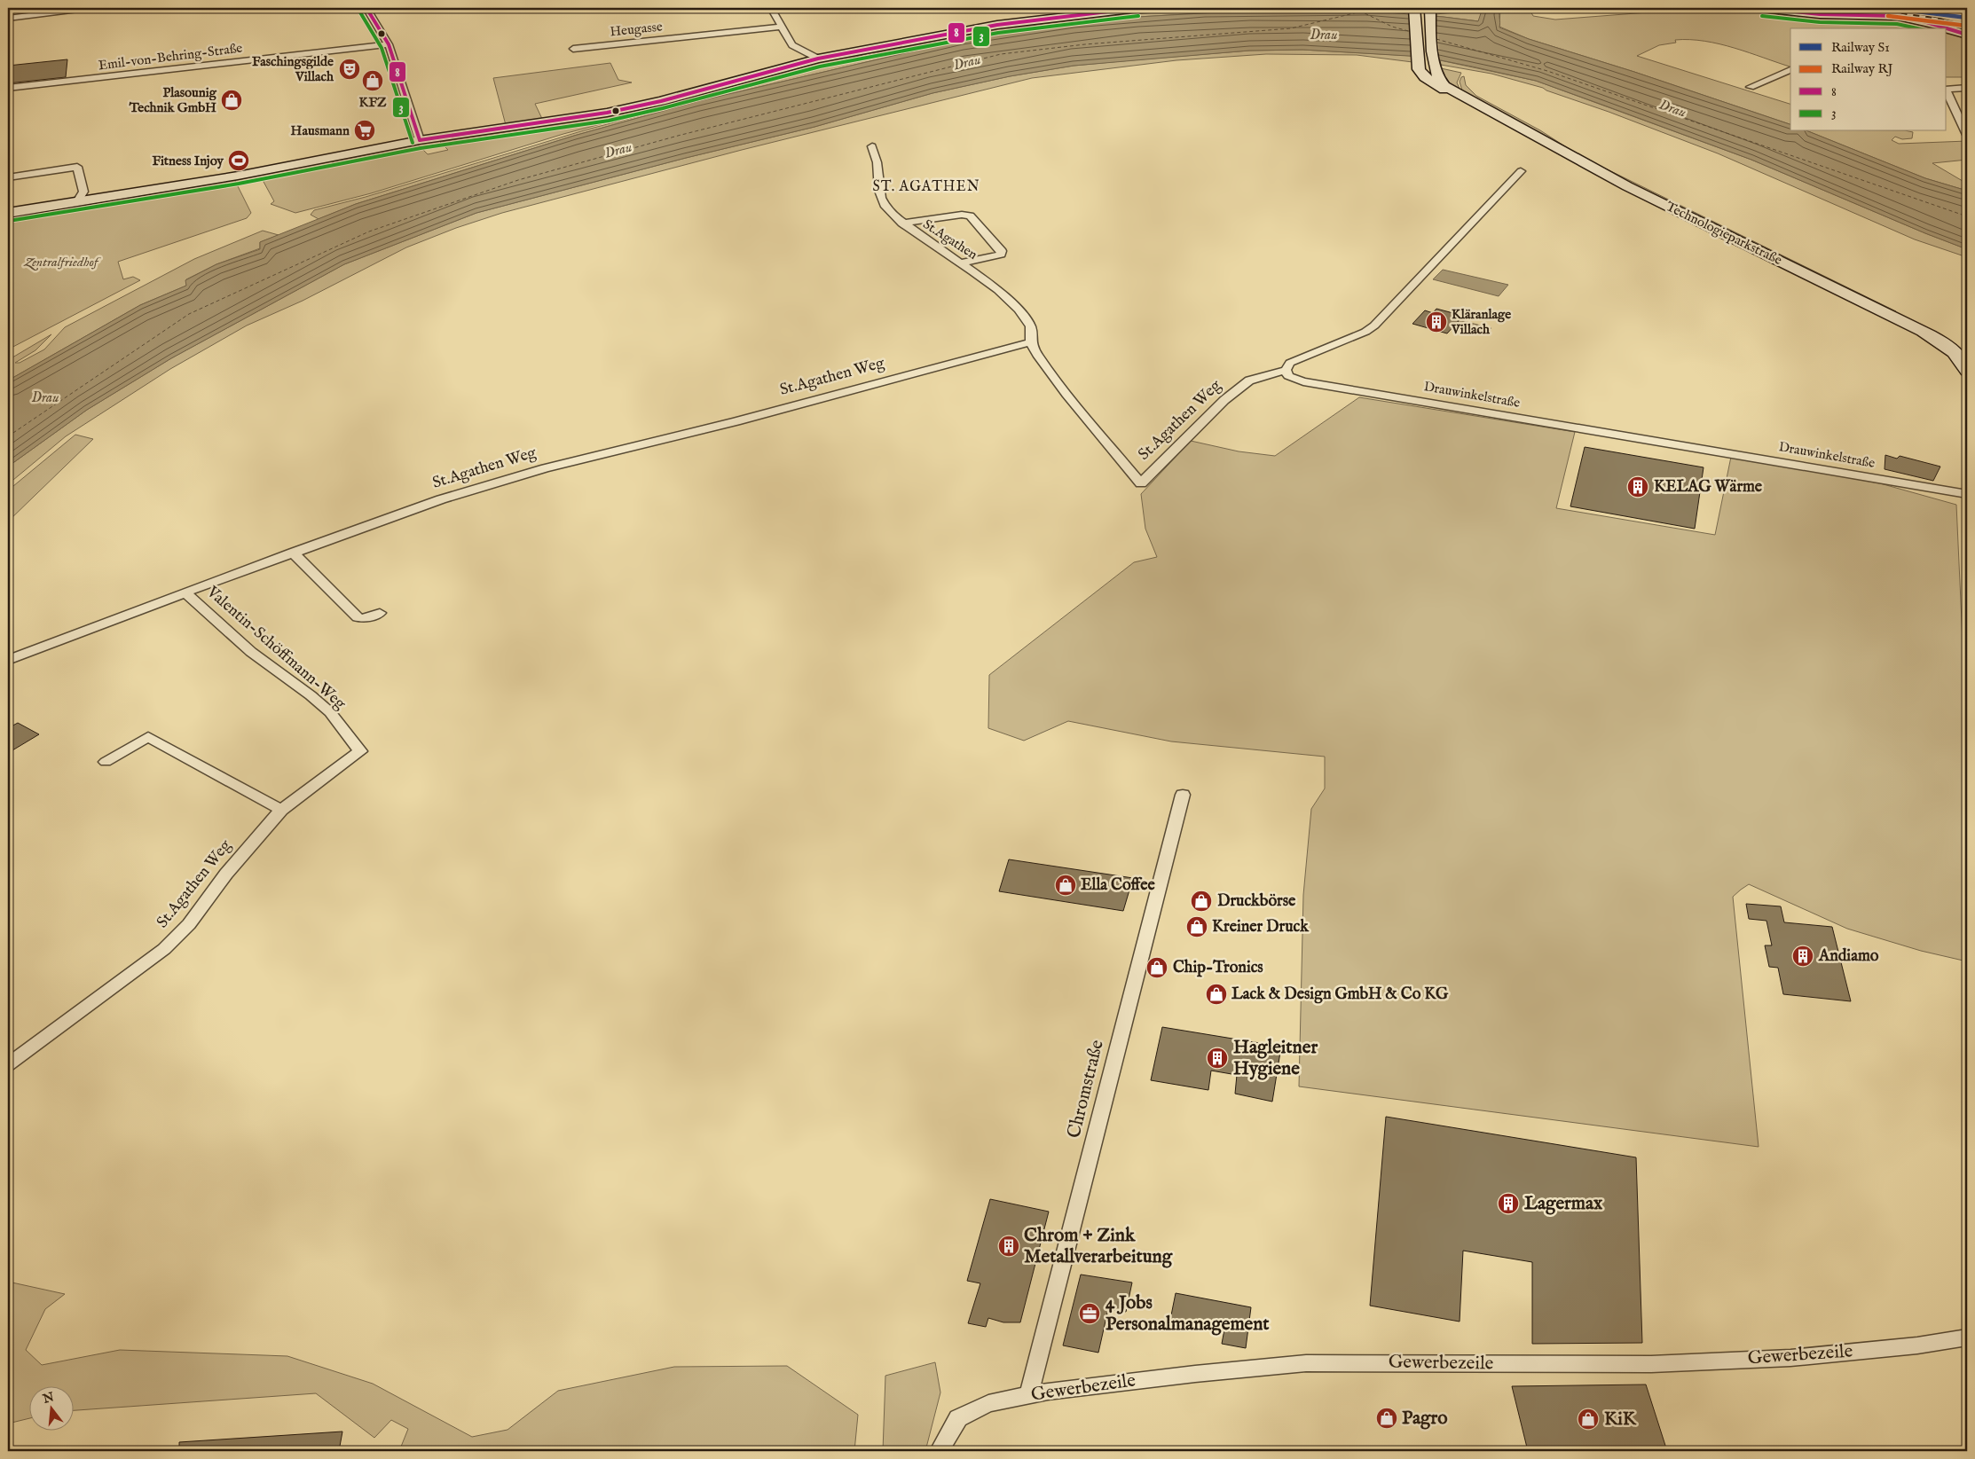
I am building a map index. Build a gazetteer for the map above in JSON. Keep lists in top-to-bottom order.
{
  "streets": {
    "street": [
      "Heugasse",
      "Emil-von-Behring-Straße",
      "Technologieparkstraße",
      "St.Agathen",
      "St.Agathen Weg",
      "Drauwinkelstraße",
      "Valentin-Schöffmann-Weg",
      "Chromstraße",
      "Gewerbezeile"
    ]
  },
  "crossings": [
    ["St.Agathen", "St.Agathen Weg"],
    ["St.Agathen Weg", "Drauwinkelstraße"],
    ["St.Agathen Weg", "Valentin-Schöffmann-Weg"],
    ["Chromstraße", "Gewerbezeile"]
  ],
  "districts": ["ST. AGATHEN"],
  "water": ["Drau"],
  "parks": ["Zentralfriedhof"],
  "places": {
    "theatre": ["Faschingsgilde Villach"],
    "shop": [
      "KFZ",
      "Plasounig Technik GmbH",
      "Ella Coffee",
      "Druckbörse",
      "Kreiner Druck",
      "Chip-Tronics",
      "Lack & Design GmbH & Co KG",
      "Pagro",
      "KiK"
    ],
    "supermarket": ["Hausmann"],
    "sports": ["Fitness Injoy"],
    "building": [
      "Kläranlage Villach",
      "KELAG Wärme",
      "Andiamo",
      "Hagleitner Hygiene",
      "Lagermax",
      "Chrom + Zink Metallverarbeitung"
    ],
    "office": ["4 Jobs Personalmanagement"]
  },
  "lines": [
    "rail line S1",
    "transit line 8",
    "transit line 3",
    "rail line RJ"
  ],
  "legend": [
    "Railway S1",
    "Railway RJ",
    "8",
    "3"
  ],
  "north": "top"
}
